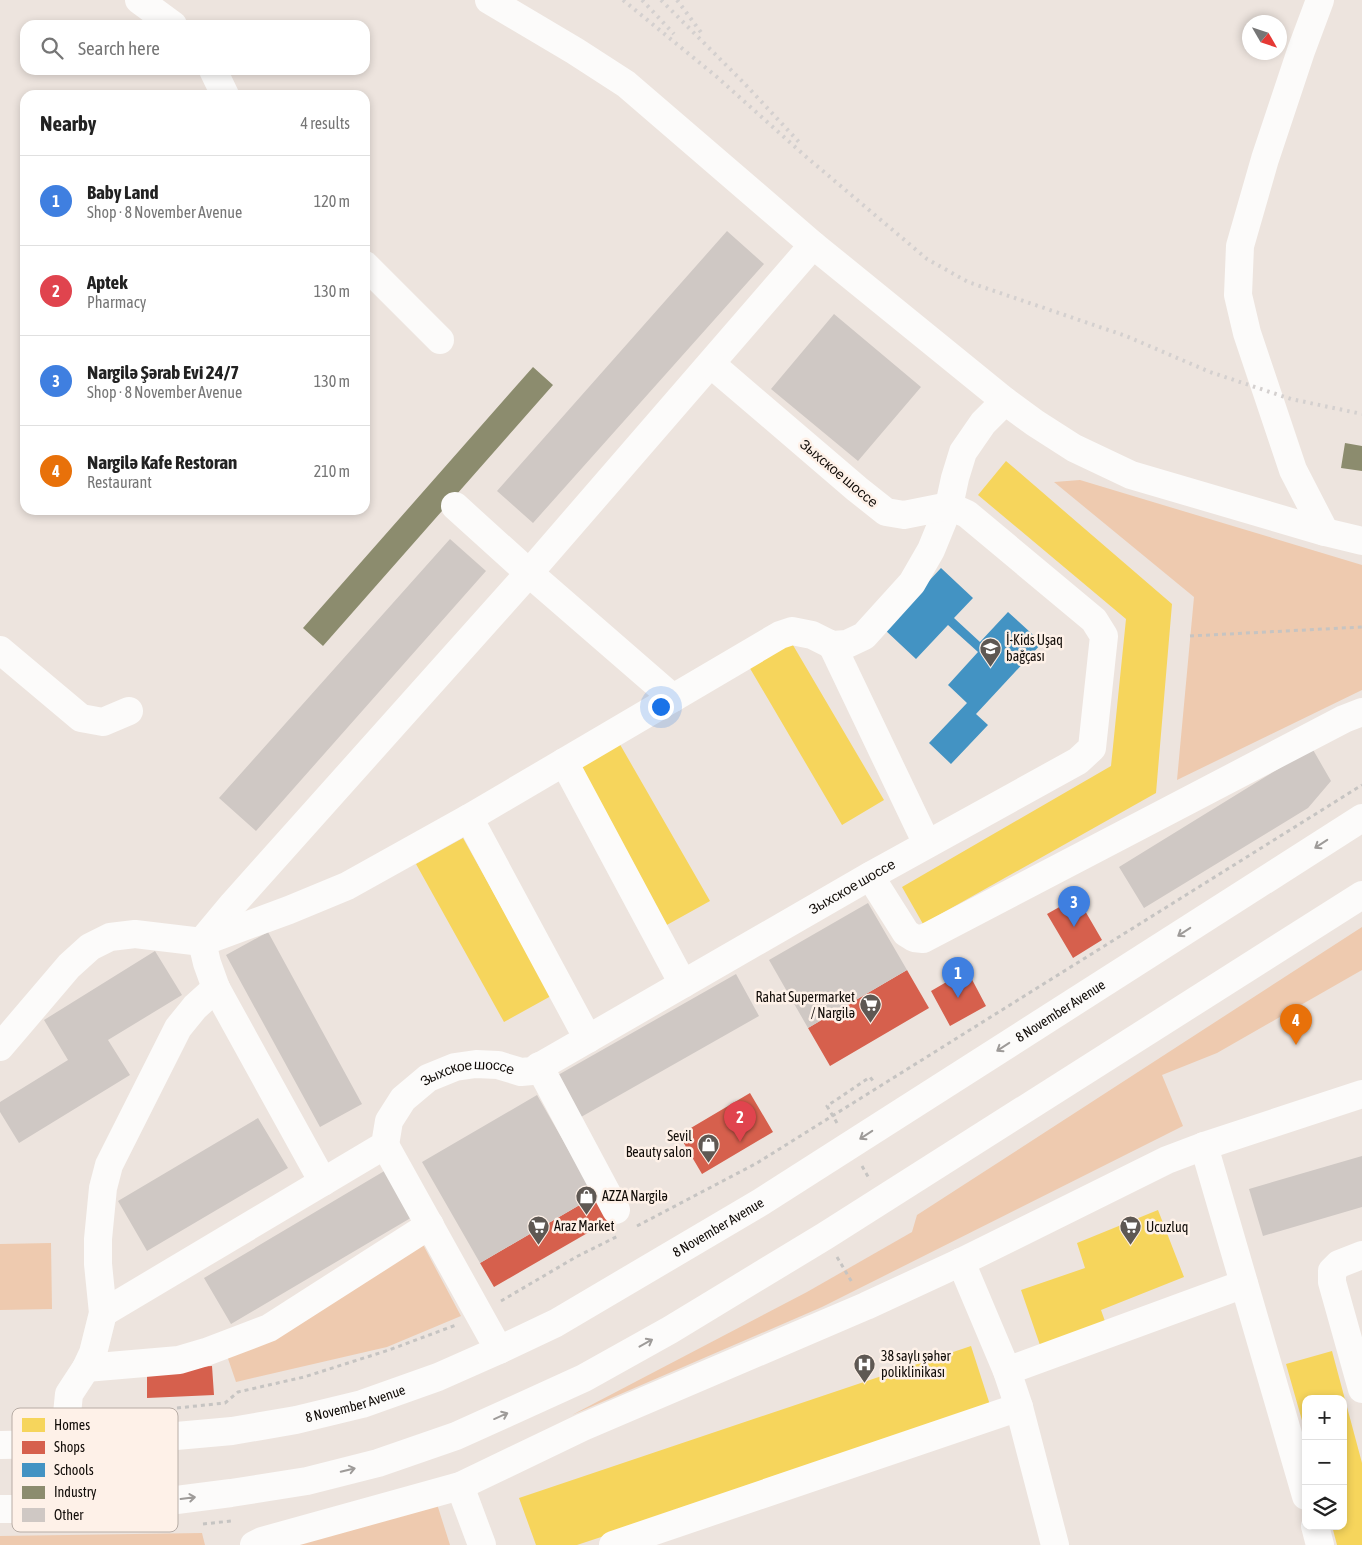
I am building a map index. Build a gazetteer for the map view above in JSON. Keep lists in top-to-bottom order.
{
  "streets": {
    "main road": ["Зыхское шоссе", "8 November Avenue"]
  },
  "places": {
    "school or university": ["İ-Kids Uşaq bağçası"],
    "supermarket": ["Rahat Supermarket / Nargilə", "Araz Market", "Ucuzluq"],
    "shop": ["Sevil Beauty salon", "AZZA Nargilə"],
    "hospital": ["38 saylı şəhər poliklinikası"]
  },
  "legend": [
    "Homes",
    "Shops",
    "Schools",
    "Industry",
    "Other"
  ],
  "north": "bottom right",
  "page": {
    "search": "Search here",
    "heading": ["Nearby", "4 results"],
    "list": [
      {
        "mark": "1",
        "name": "Baby Land",
        "note": "Shop · 8 November Avenue",
        "value": "120 m"
      },
      {
        "mark": "2",
        "name": "Aptek",
        "note": "Pharmacy",
        "value": "130 m"
      },
      {
        "mark": "3",
        "name": "Nargilə Şərab Evi 24/7",
        "note": "Shop · 8 November Avenue",
        "value": "130 m"
      },
      {
        "mark": "4",
        "name": "Nargilə Kafe Restoran",
        "note": "Restaurant",
        "value": "210 m"
      }
    ],
    "pins": [
      "3",
      "1",
      "4",
      "2"
    ],
    "map_buttons": ["+", "−"]
  }
}
